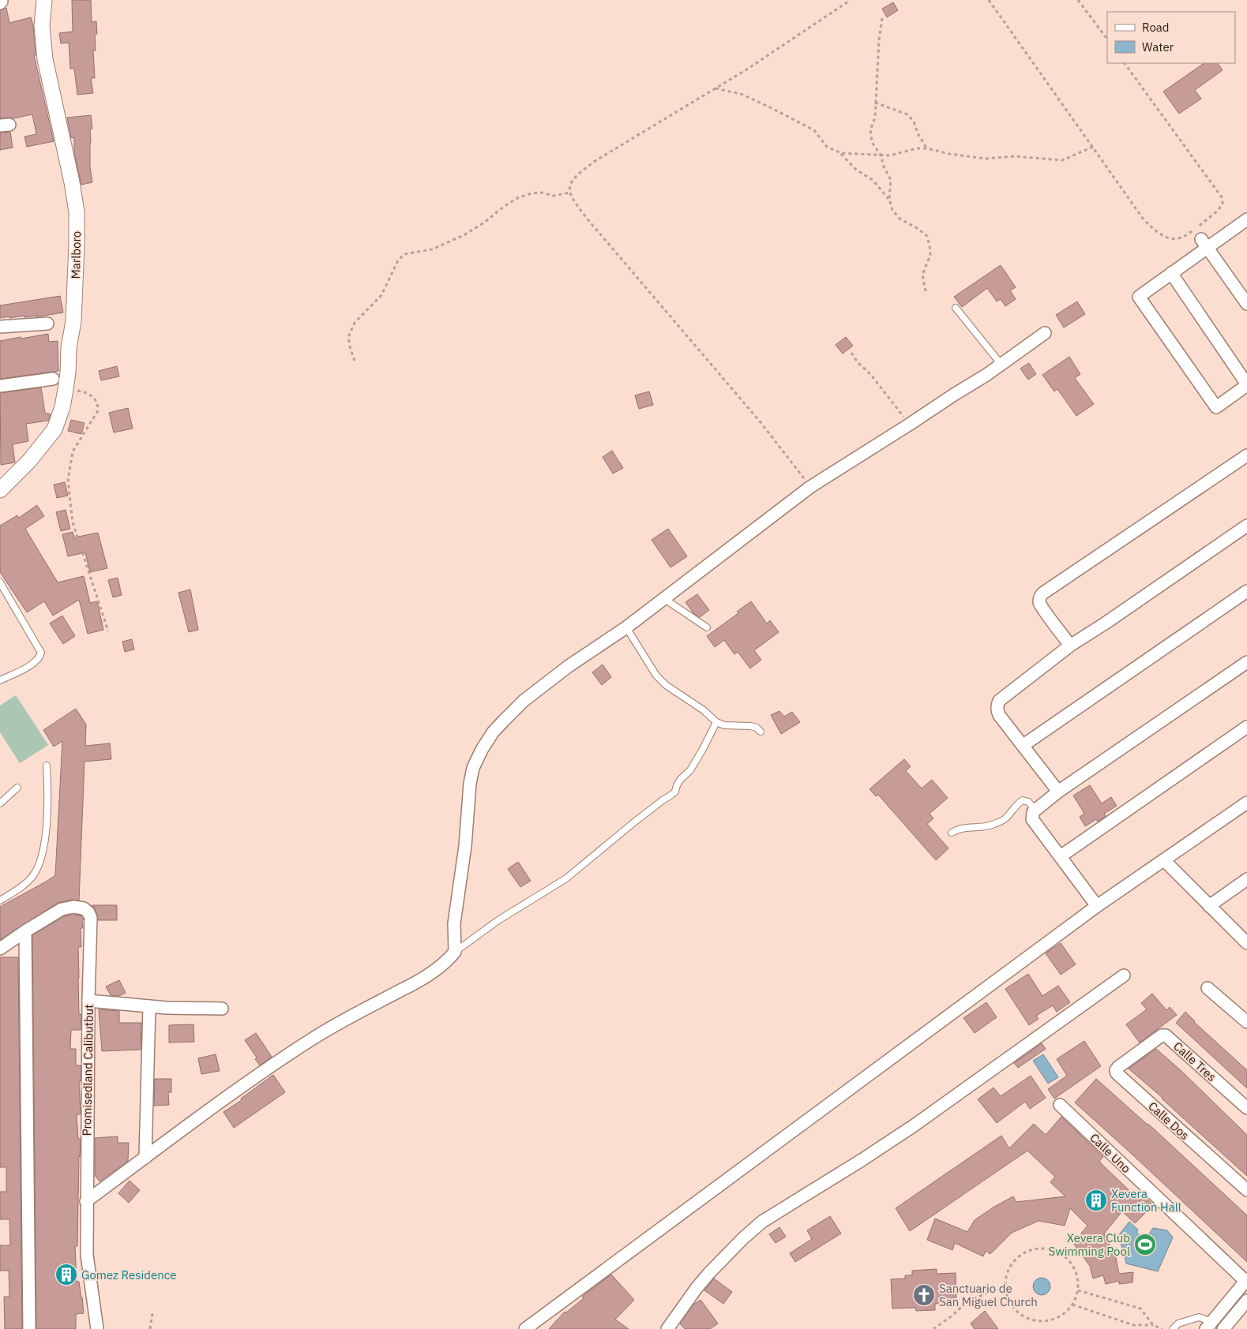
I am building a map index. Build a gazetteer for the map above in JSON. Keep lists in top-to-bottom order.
{
  "streets": {
    "street": [
      "Marlboro",
      "Calle Tres",
      "Promisedland Calibutbut",
      "Calle Dos",
      "Calle Uno"
    ]
  },
  "crossings": [
    ["Calle Tres", "Calle Dos"]
  ],
  "places": {
    "building": ["Xevera Function Hall", "Gomez Residence"],
    "sports": ["Xevera Club Swimming Pool"],
    "church": ["Sanctuario de San Miguel Church"]
  },
  "legend": ["Road", "Water"]
}
